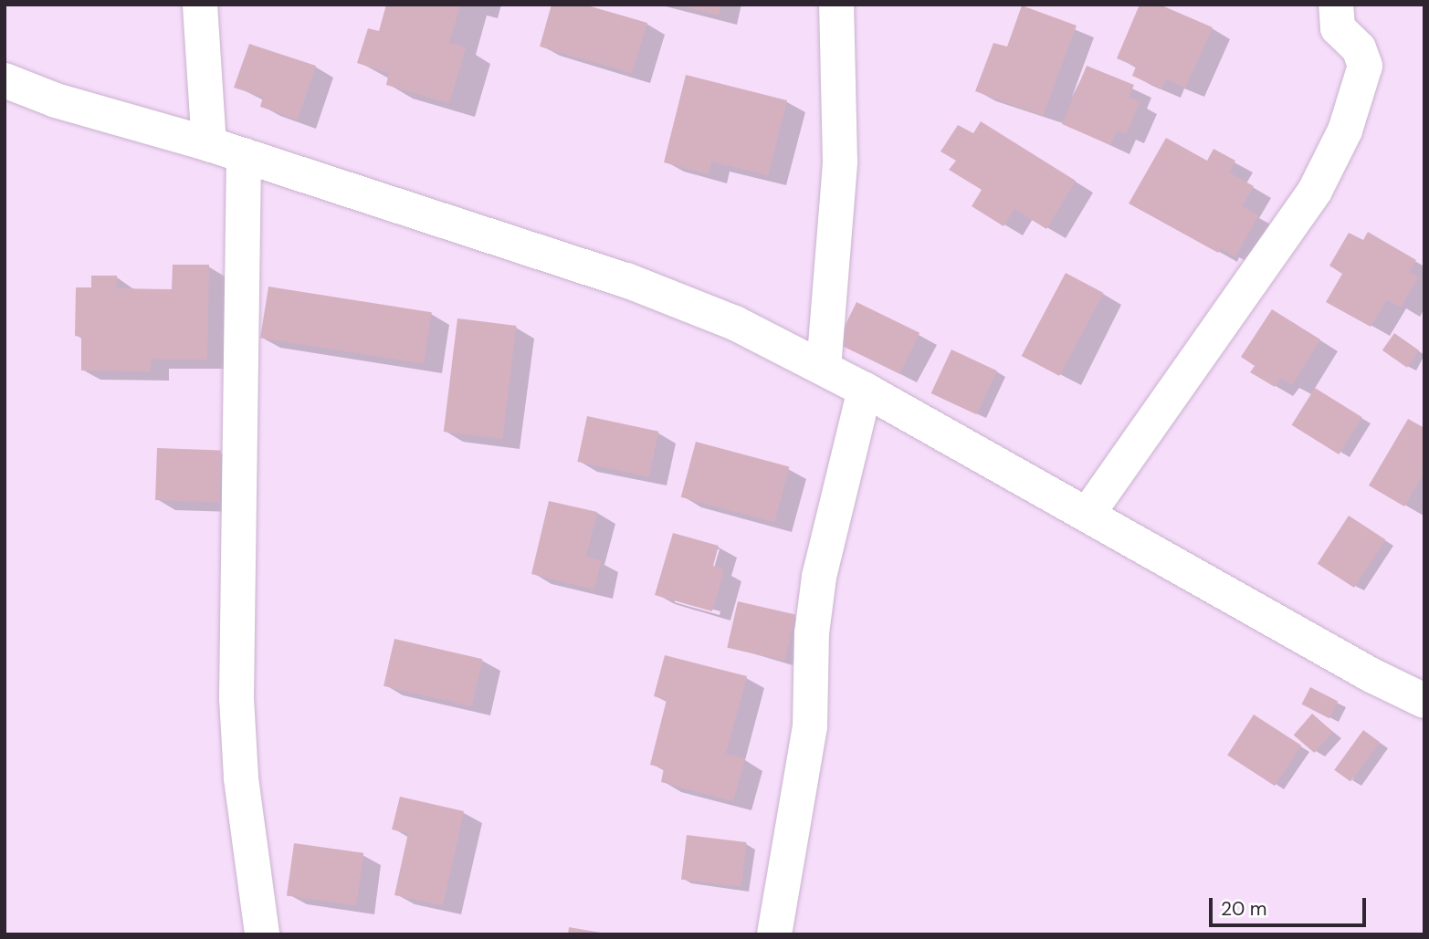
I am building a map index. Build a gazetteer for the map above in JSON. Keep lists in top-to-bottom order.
{
  "scale_bar": "20 m"
}
